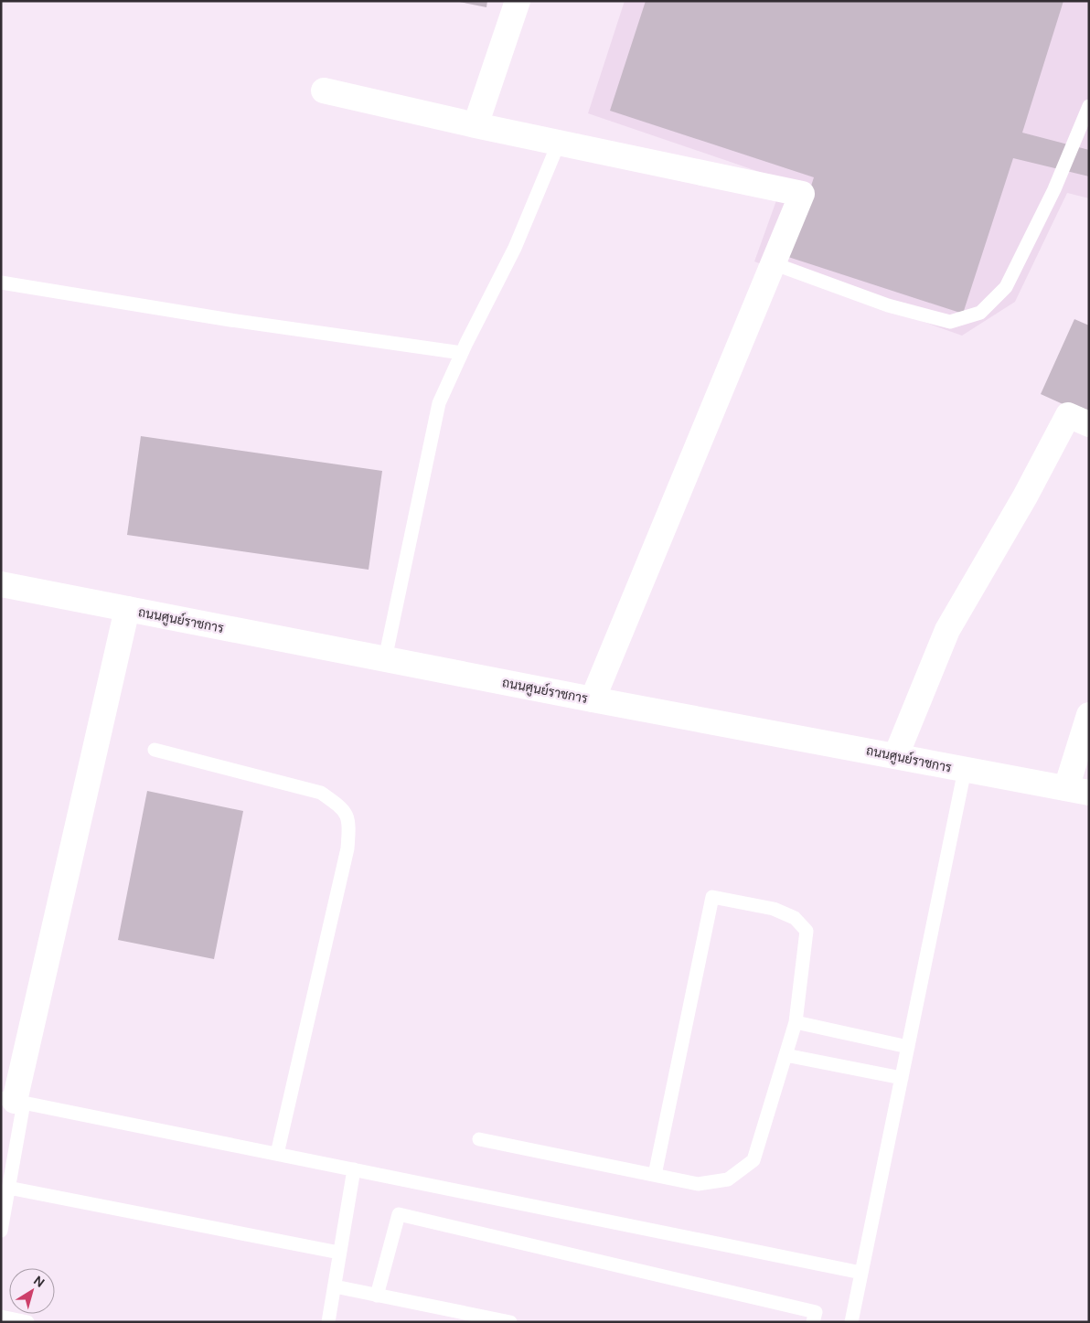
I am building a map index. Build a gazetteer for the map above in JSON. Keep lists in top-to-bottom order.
{
  "streets": {
    "street": ["ถนนศูนย์ราชการ"]
  },
  "north": "top right"
}
